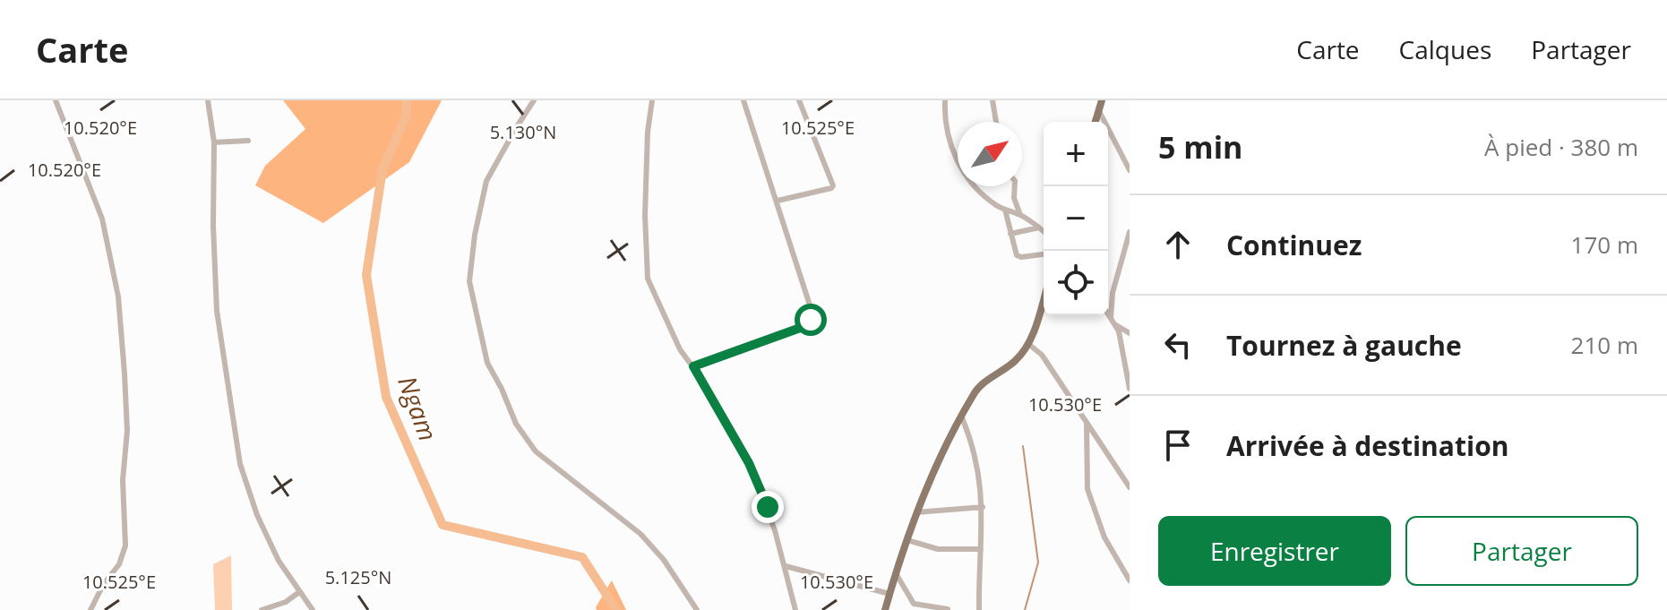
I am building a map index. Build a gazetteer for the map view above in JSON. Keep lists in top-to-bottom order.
{
  "water": ["Ngam"],
  "north": "top right",
  "page": {
    "header": "Carte",
    "nav": ["Carte", "Calques", "Partager"],
    "heading": ["5 min", "À pied · 380 m"],
    "map_buttons": ["+", "−"],
    "list": [
      ["Continuez", "170 m"],
      ["Tournez à gauche", "210 m"],
      "Arrivée à destination"
    ],
    "buttons": ["Enregistrer", "Partager"]
  },
  "coordinates": [
    "10.520°E",
    "10.525°E",
    "5.130°N",
    "10.530°E",
    "5.125°N"
  ]
}
